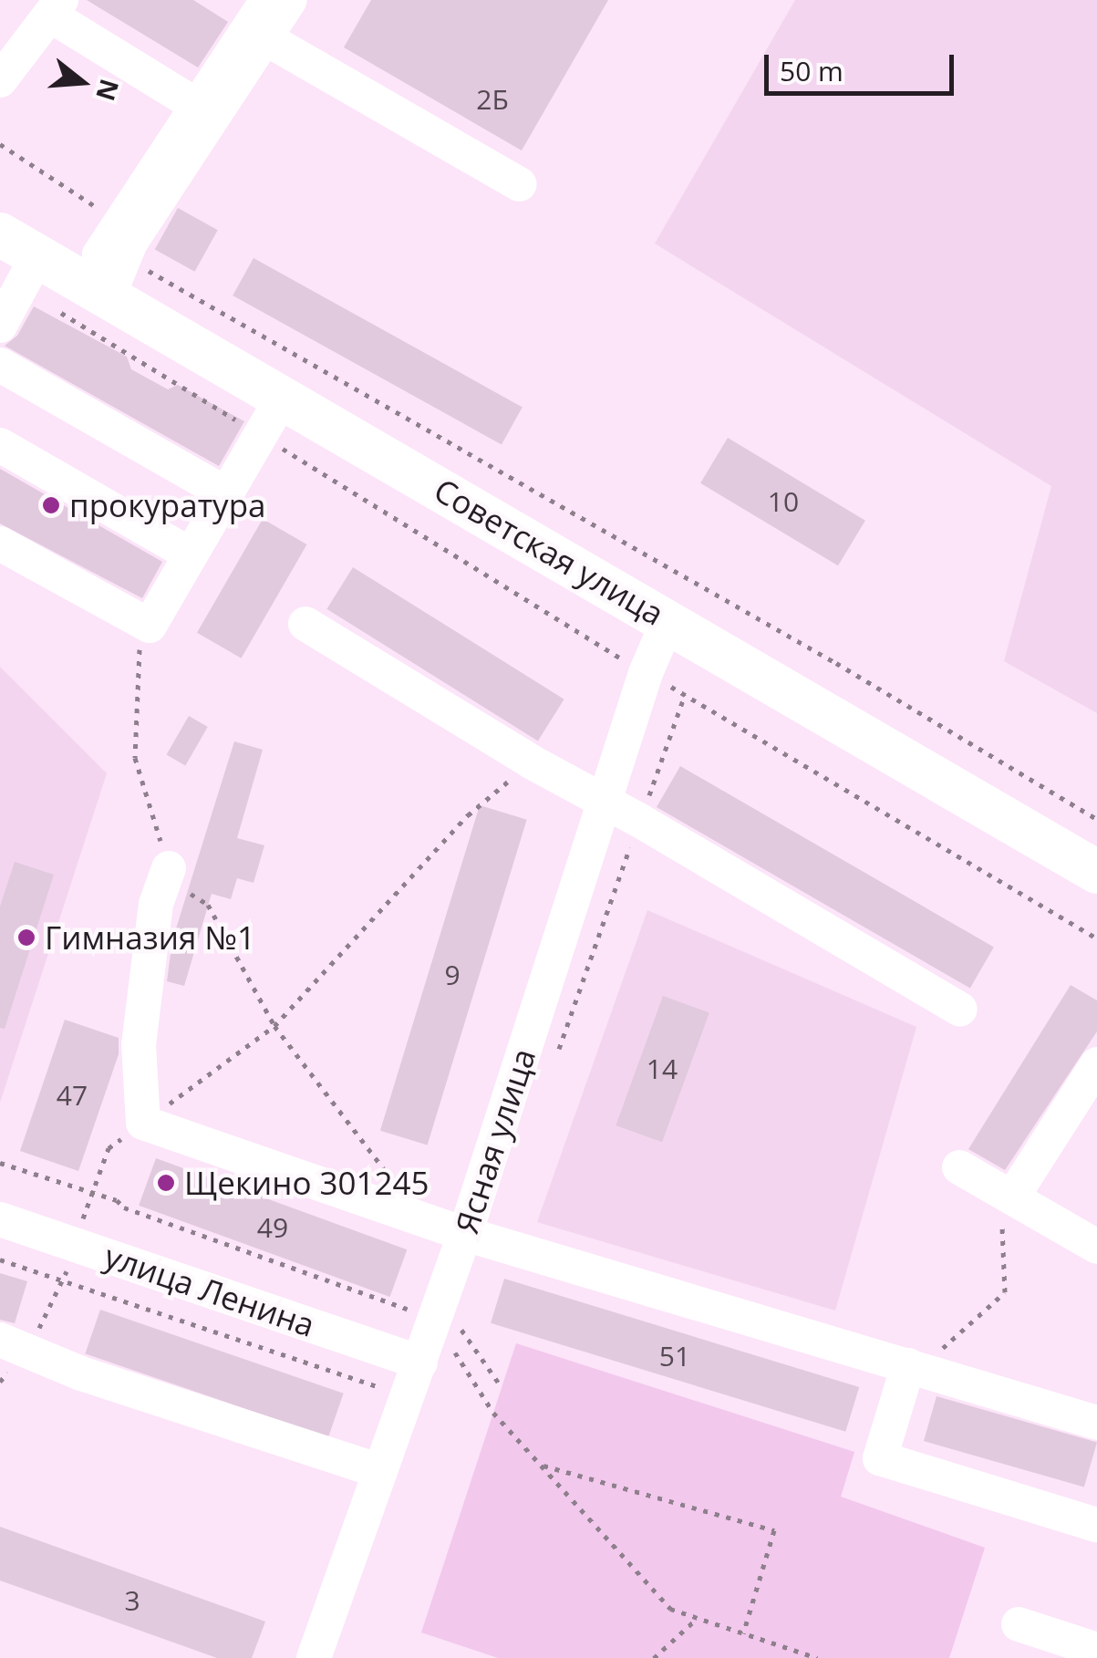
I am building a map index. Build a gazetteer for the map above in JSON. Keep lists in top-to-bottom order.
{
  "streets": {
    "main road": ["Советская улица"],
    "street": ["Ясная улица", "улица Ленина"]
  },
  "crossings": [
    ["Советская улица", "Ясная улица"],
    ["Ясная улица", "улица Ленина"]
  ],
  "places": ["прокуратура", "Гимназия №1", "Щекино 301245"],
  "house_numbers": [
    "2Б",
    "10",
    "9",
    "14",
    "47",
    "49",
    "51",
    "3"
  ],
  "scale_bar": "50 m",
  "north": "right"
}
